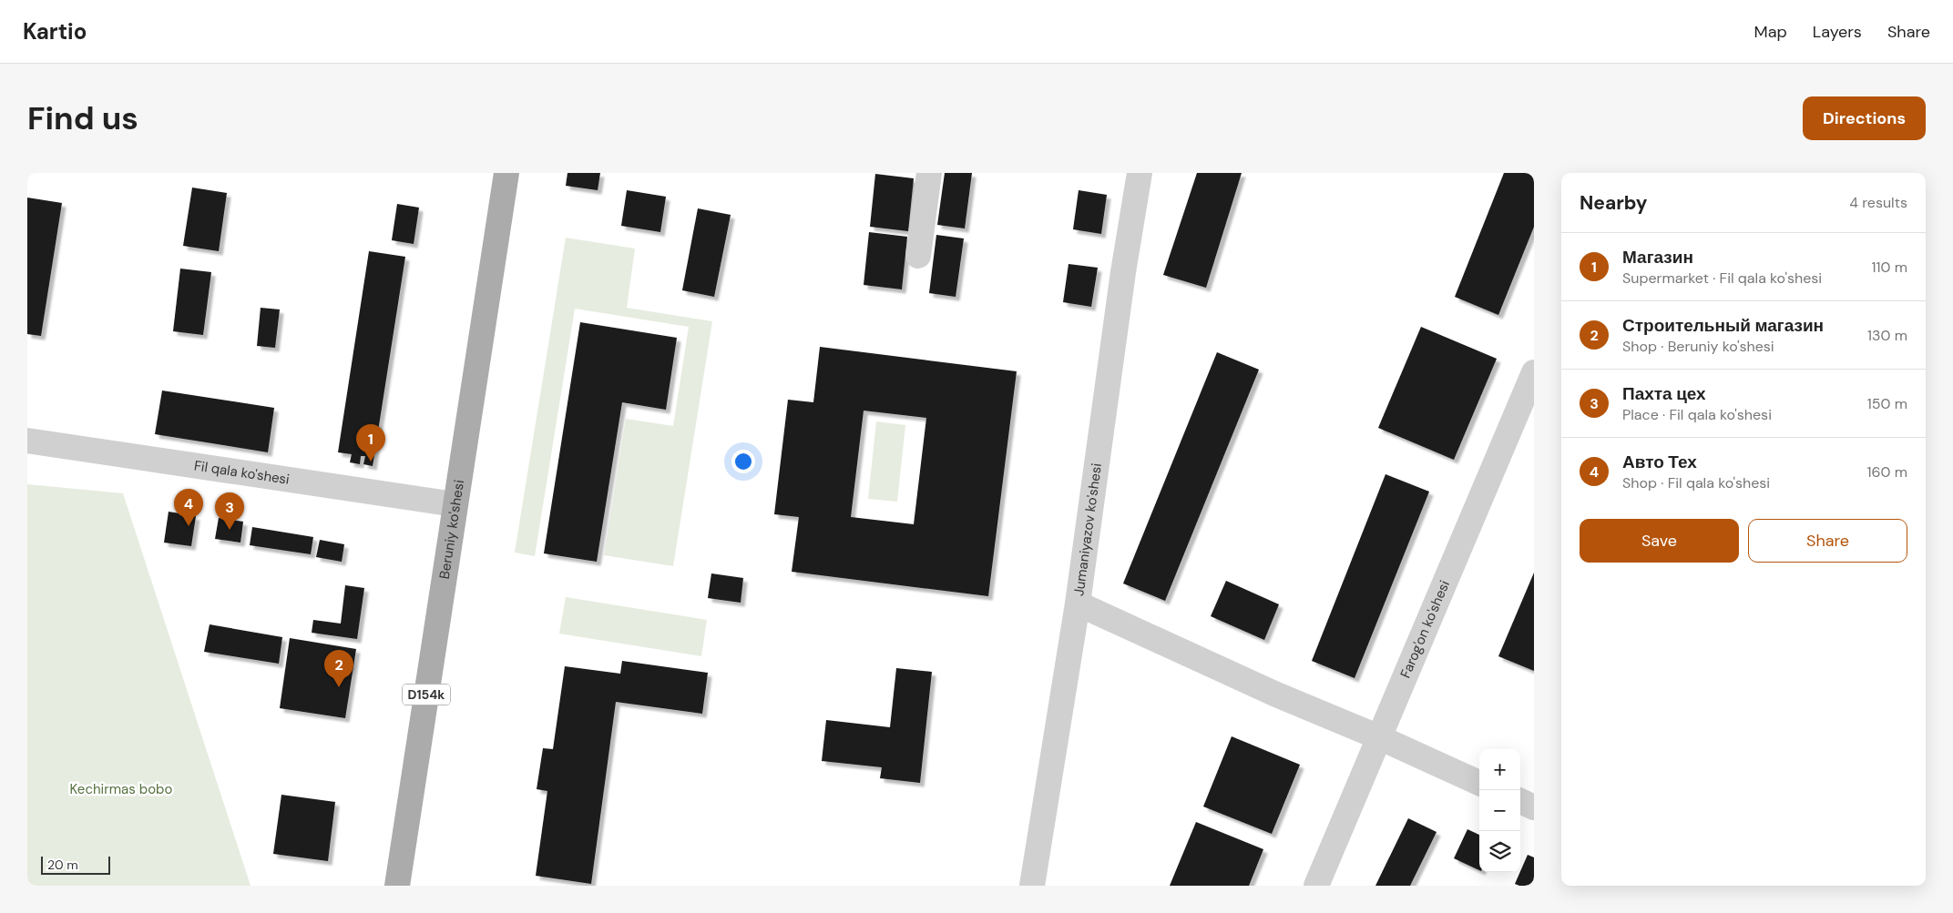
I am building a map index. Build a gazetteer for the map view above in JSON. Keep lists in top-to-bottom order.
{
  "streets": {
    "main road": ["Beruniy ko'shesi", "D154k"],
    "street": ["Fil qala ko'shesi", "Jumaniyazov ko'shesi", "Farog'on ko'shesi"]
  },
  "crossings": [
    ["Fil qala ko'shesi", "Beruniy ko'shesi"]
  ],
  "parks": ["Kechirmas bobo"],
  "scale_bar": "20 m",
  "page": {
    "header": "Kartio",
    "nav": ["Map", "Layers", "Share"],
    "buttons": [
      "Directions",
      ["Save", "Share"]
    ],
    "title": "Find us",
    "heading": ["Nearby", "4 results"],
    "list": [
      {
        "mark": "1",
        "name": "Магазин",
        "note": "Supermarket · Fil qala ko'shesi",
        "value": "110 m"
      },
      {
        "mark": "2",
        "name": "Строительный магазин",
        "note": "Shop · Beruniy ko'shesi",
        "value": "130 m"
      },
      {
        "mark": "3",
        "name": "Пахта цех",
        "note": "Place · Fil qala ko'shesi",
        "value": "150 m"
      },
      {
        "mark": "4",
        "name": "Авто Тех",
        "note": "Shop · Fil qala ko'shesi",
        "value": "160 m"
      }
    ],
    "pins": [
      "1",
      "4",
      "3",
      "2"
    ],
    "map_buttons": ["+", "−"],
    "scale": "20 m"
  }
}
